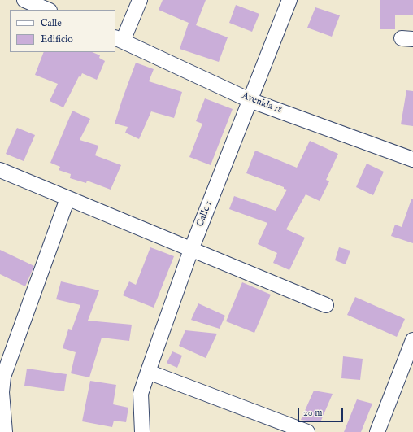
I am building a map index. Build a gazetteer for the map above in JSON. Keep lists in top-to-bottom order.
{
  "streets": {
    "street": ["Avenida 18", "Calle 1"]
  },
  "crossings": [
    ["Avenida 18", "Calle 1"]
  ],
  "legend": ["Calle", "Edificio"],
  "scale_bar": "20 m"
}
